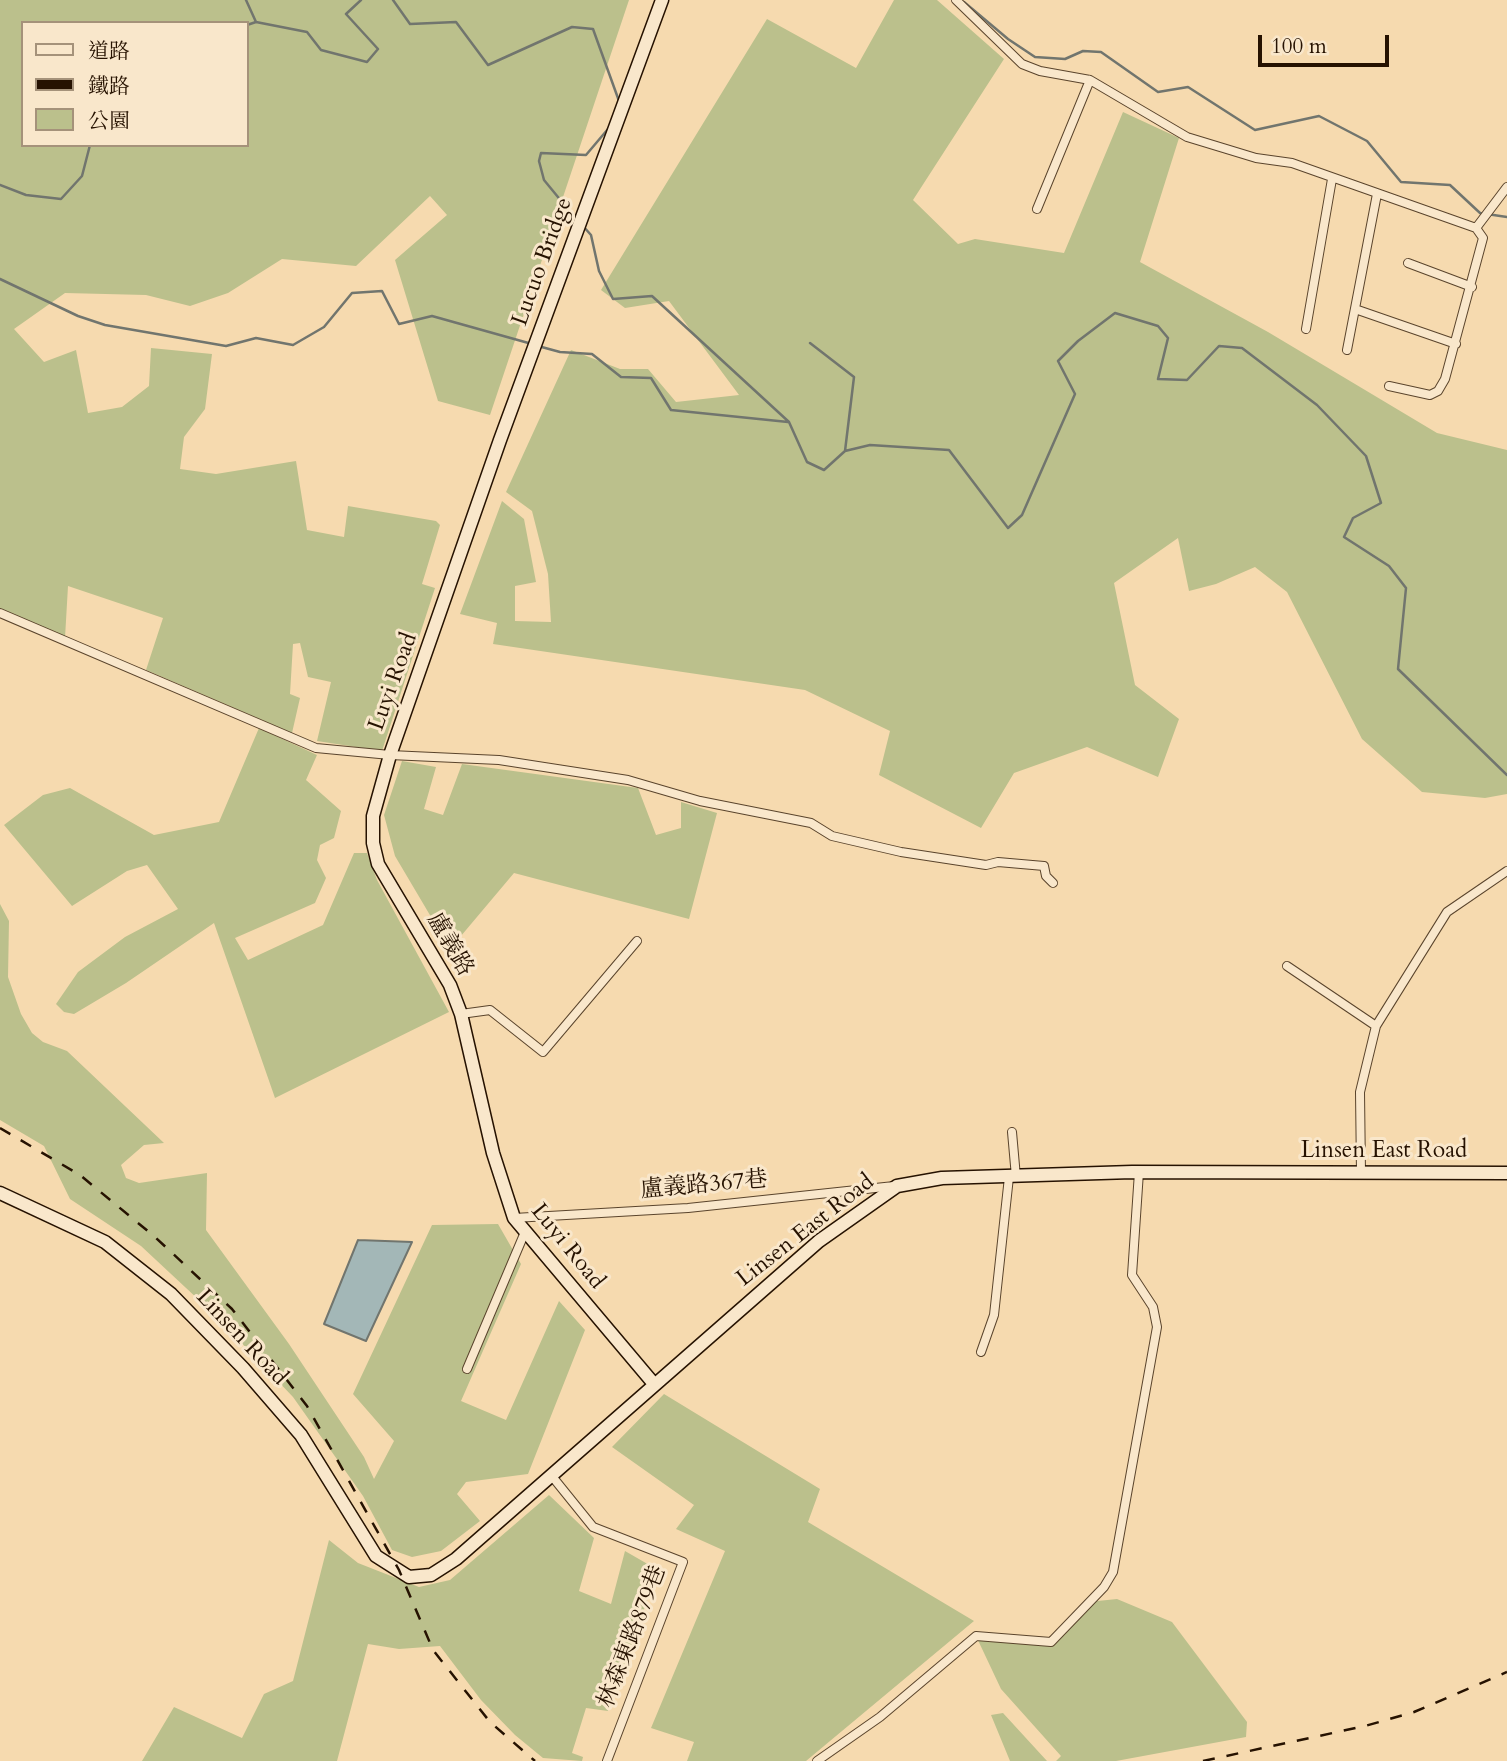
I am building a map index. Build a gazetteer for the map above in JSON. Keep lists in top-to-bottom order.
{
  "streets": {
    "main road": [
      "Lucuo Bridge",
      "Luyi Road",
      "Linsen East Road",
      "Linsen Road"
    ],
    "street": ["盧義路367巷", "林森東路879巷"]
  },
  "crossings": [
    ["Lucuo Bridge", "Luyi Road"],
    ["Luyi Road", "Linsen East Road"],
    ["Luyi Road", "盧義路367巷"],
    ["Linsen East Road", "盧義路367巷"],
    ["Linsen East Road", "Linsen Road"],
    ["Linsen East Road", "林森東路879巷"]
  ],
  "legend": ["道路", "鐵路", "公園"],
  "scale_bar": "100 m"
}
